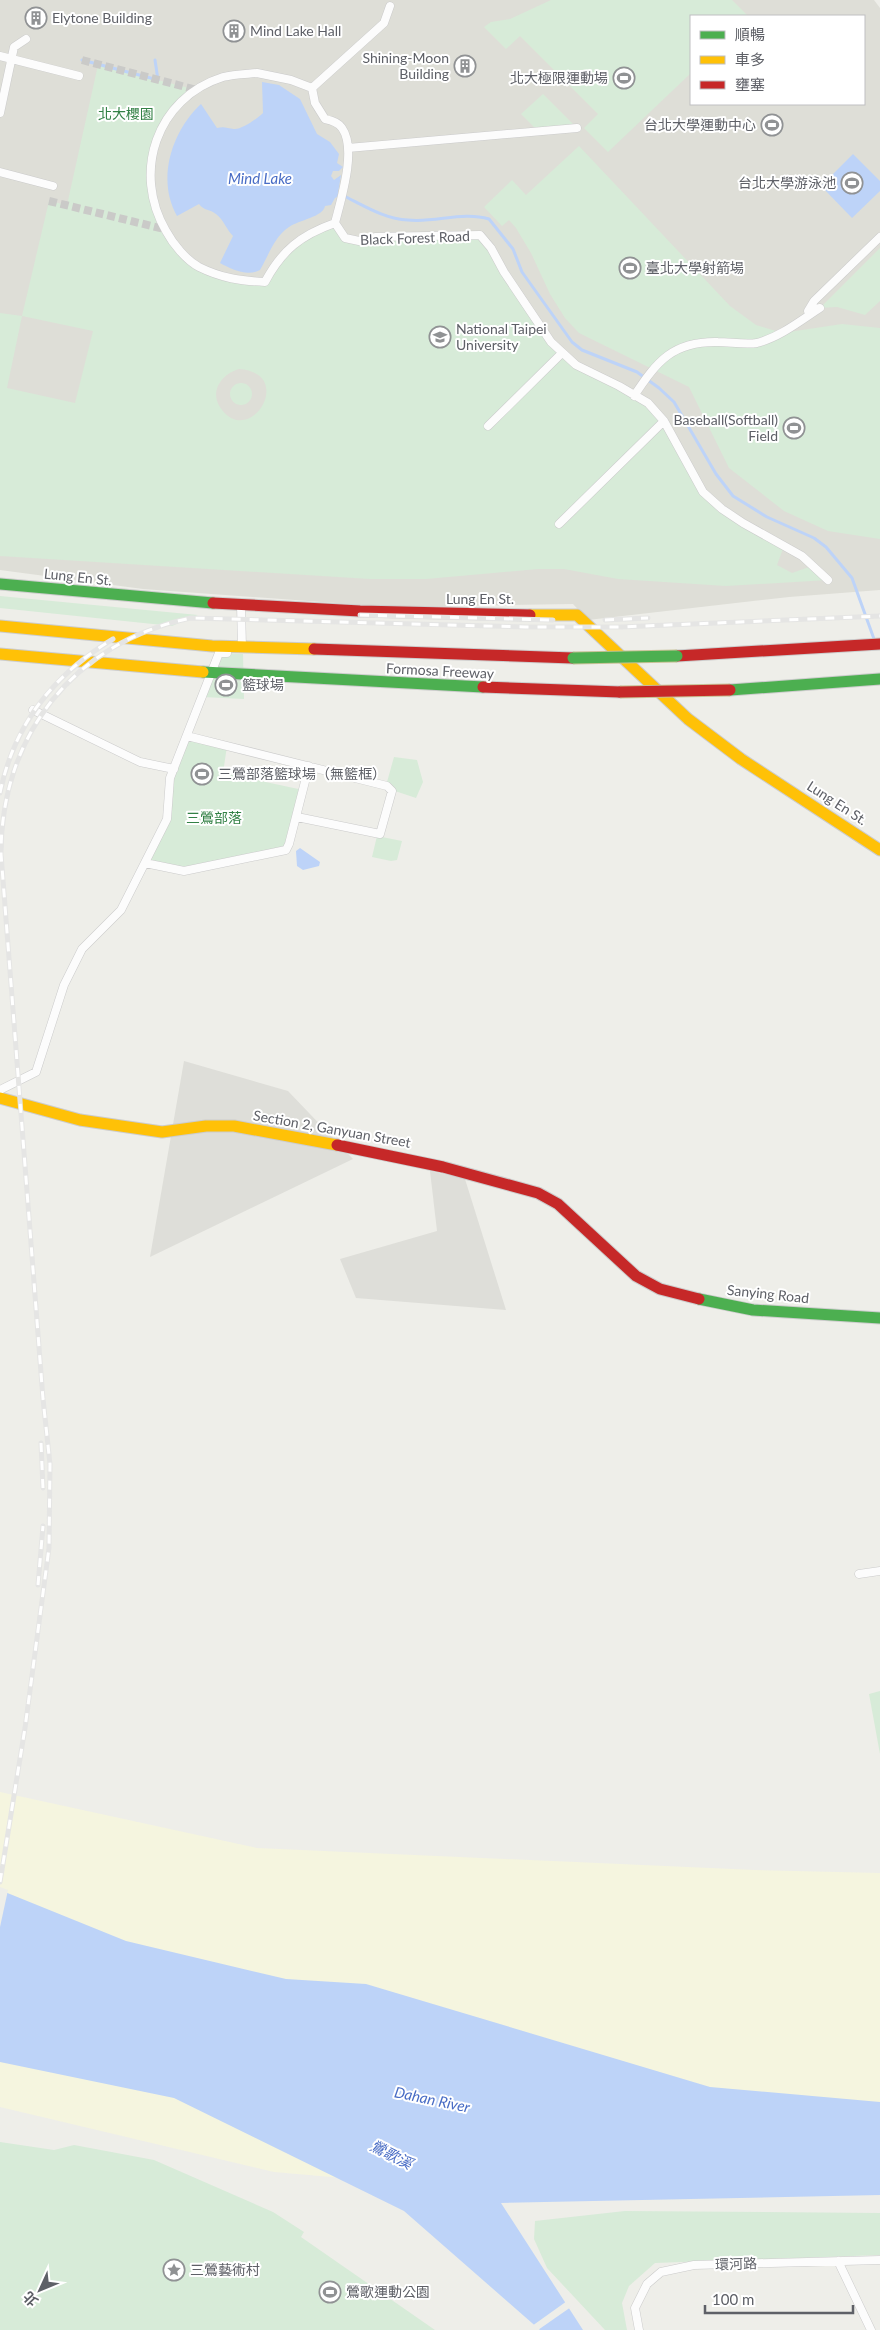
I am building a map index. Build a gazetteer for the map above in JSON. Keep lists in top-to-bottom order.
{
  "streets": {
    "main road": [
      "Lung En St.",
      "Formosa Freeway",
      "Section 2, Ganyuan Street",
      "Sanying Road"
    ],
    "street": ["Black Forest Road", "環河路"]
  },
  "crossings": [
    ["Section 2, Ganyuan Street", "Sanying Road"]
  ],
  "water": ["Mind Lake", "Dahan River", "鶯歌溪"],
  "parks": ["北大櫻園", "三鶯部落"],
  "places": {
    "building": ["Elytone Building", "Mind Lake Hall", "Shining-Moon Building"],
    "sports": [
      "北大極限運動場",
      "台北大學運動中心",
      "台北大學游泳池",
      "臺北大學射箭場",
      "Baseball(Softball) Field",
      "籃球場",
      "三鶯部落籃球場（無籃框）",
      "鶯歌運動公園"
    ],
    "school or university": ["National Taipei University"],
    "place": ["三鶯藝術村"]
  },
  "legend": ["順暢", "車多", "壅塞"],
  "scale_bar": "100 m",
  "north": "bottom left"
}
